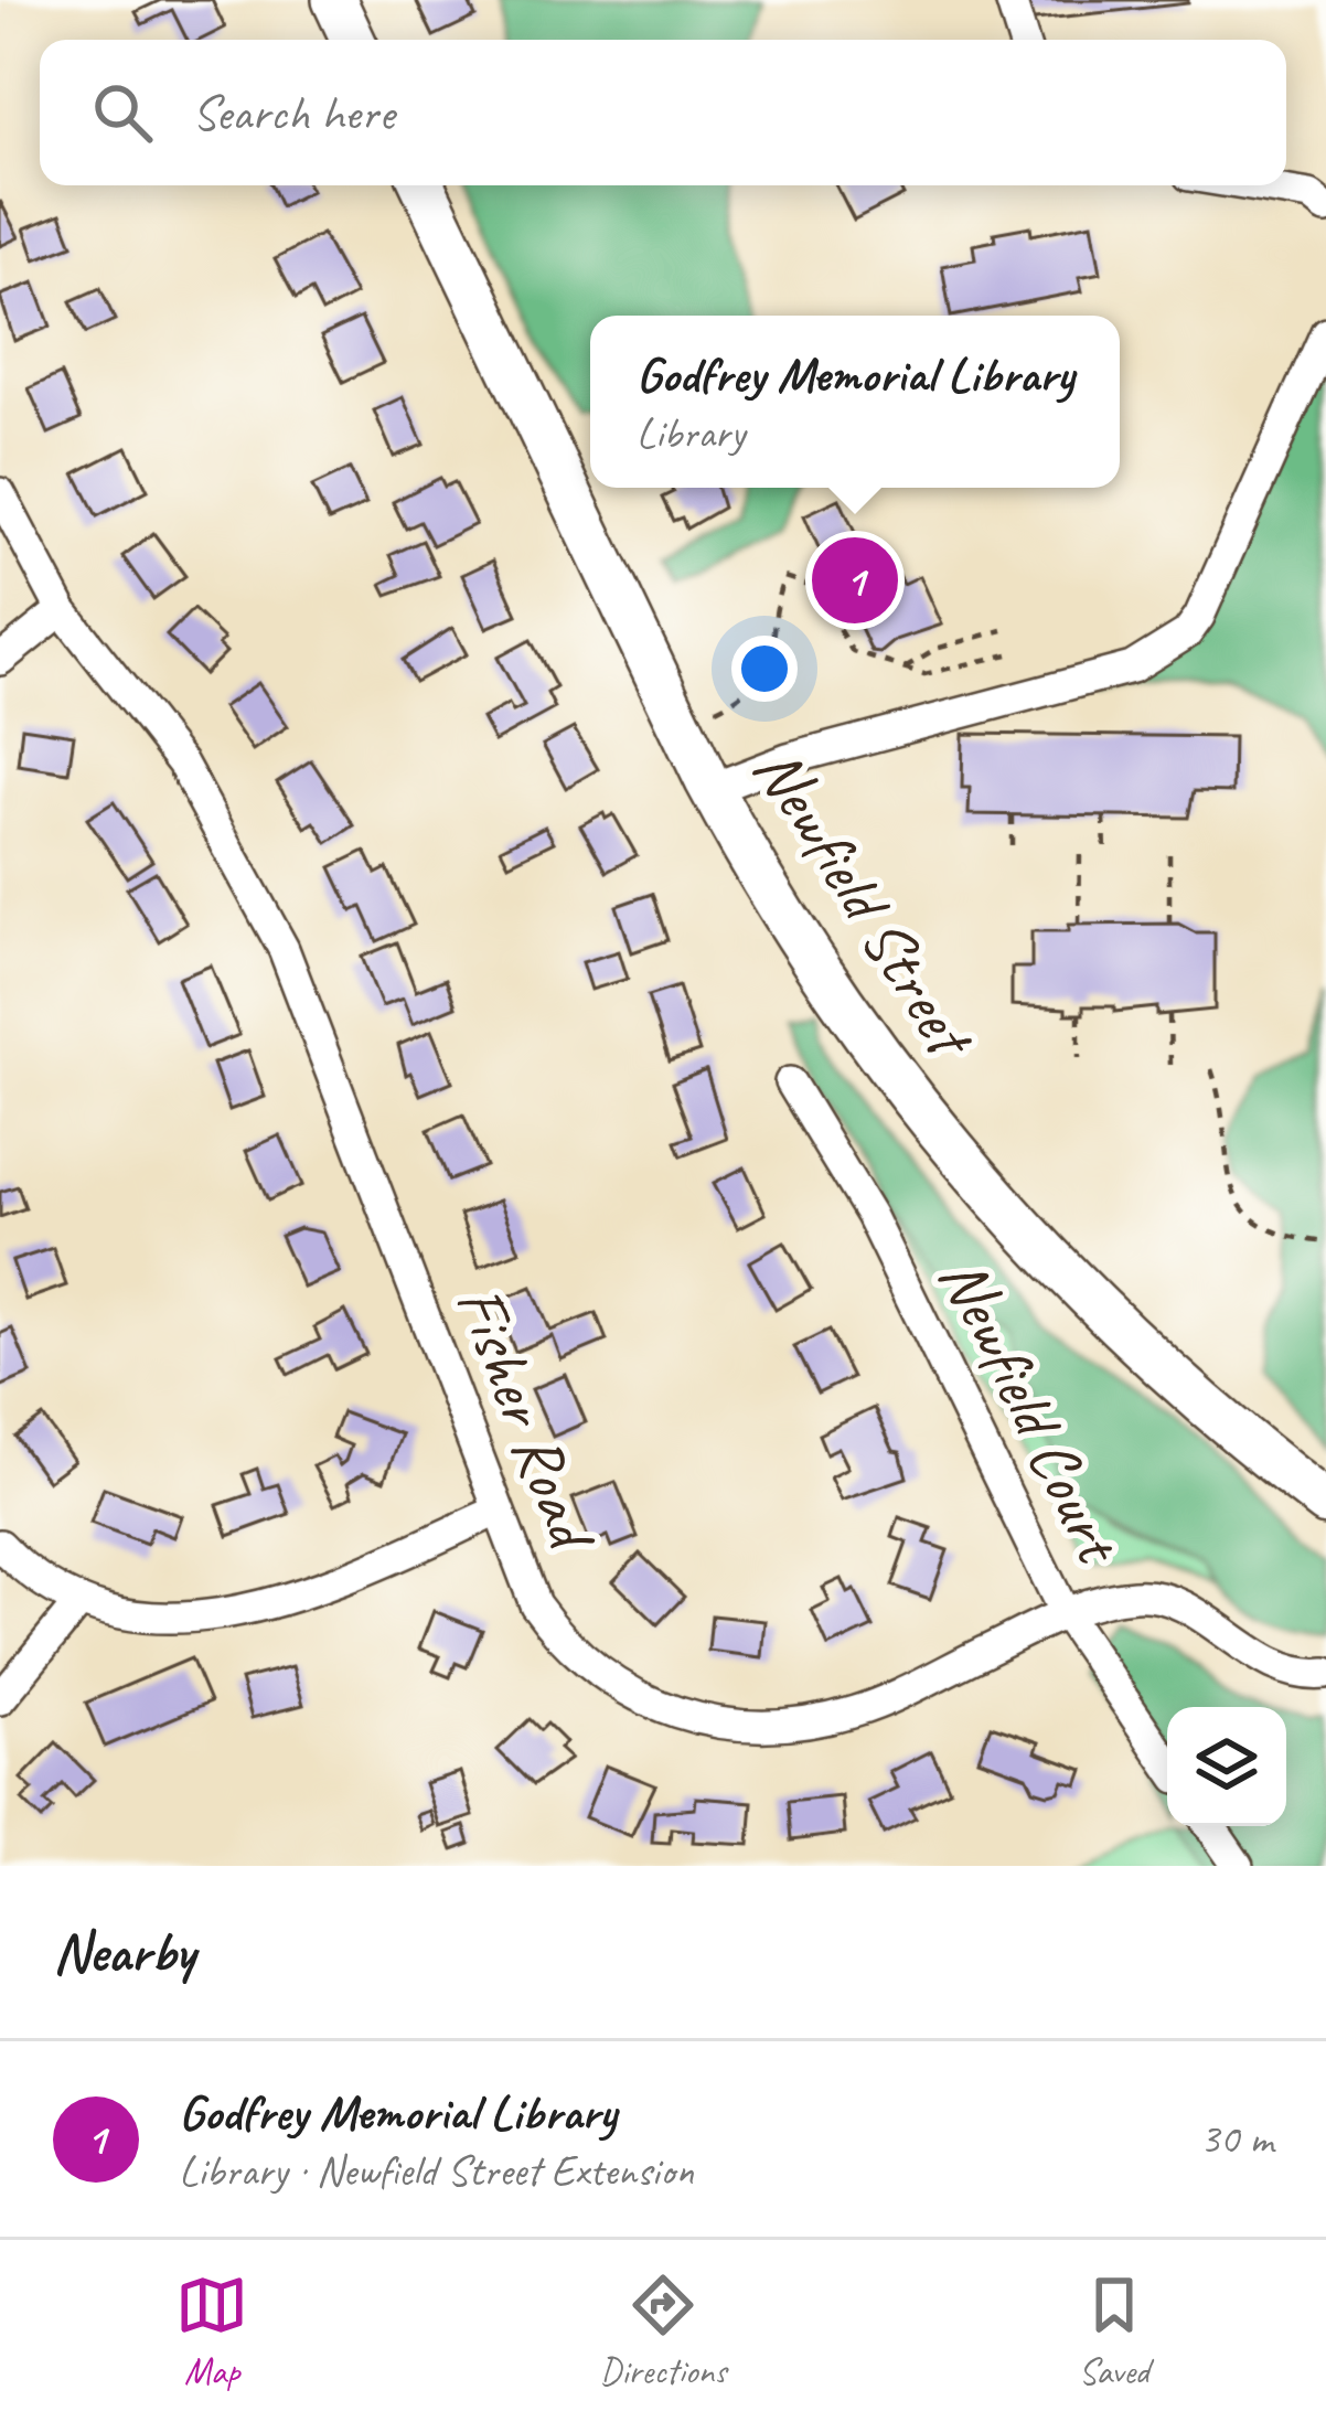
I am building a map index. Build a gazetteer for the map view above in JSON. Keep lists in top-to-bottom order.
{
  "streets": {
    "main road": ["Newfield Street"],
    "street": ["Newfield Court", "Fisher Road"]
  },
  "crossings": [
    ["Newfield Court", "Fisher Road"]
  ],
  "page": {
    "search": "Search here",
    "popup": ["Godfrey Memorial Library", "Library"],
    "pins": "1",
    "heading": "Nearby",
    "list": [
      {
        "mark": "1",
        "name": "Godfrey Memorial Library",
        "note": "Library · Newfield Street Extension",
        "value": "30 m"
      }
    ],
    "nav": ["Map", "Directions", "Saved"]
  }
}
